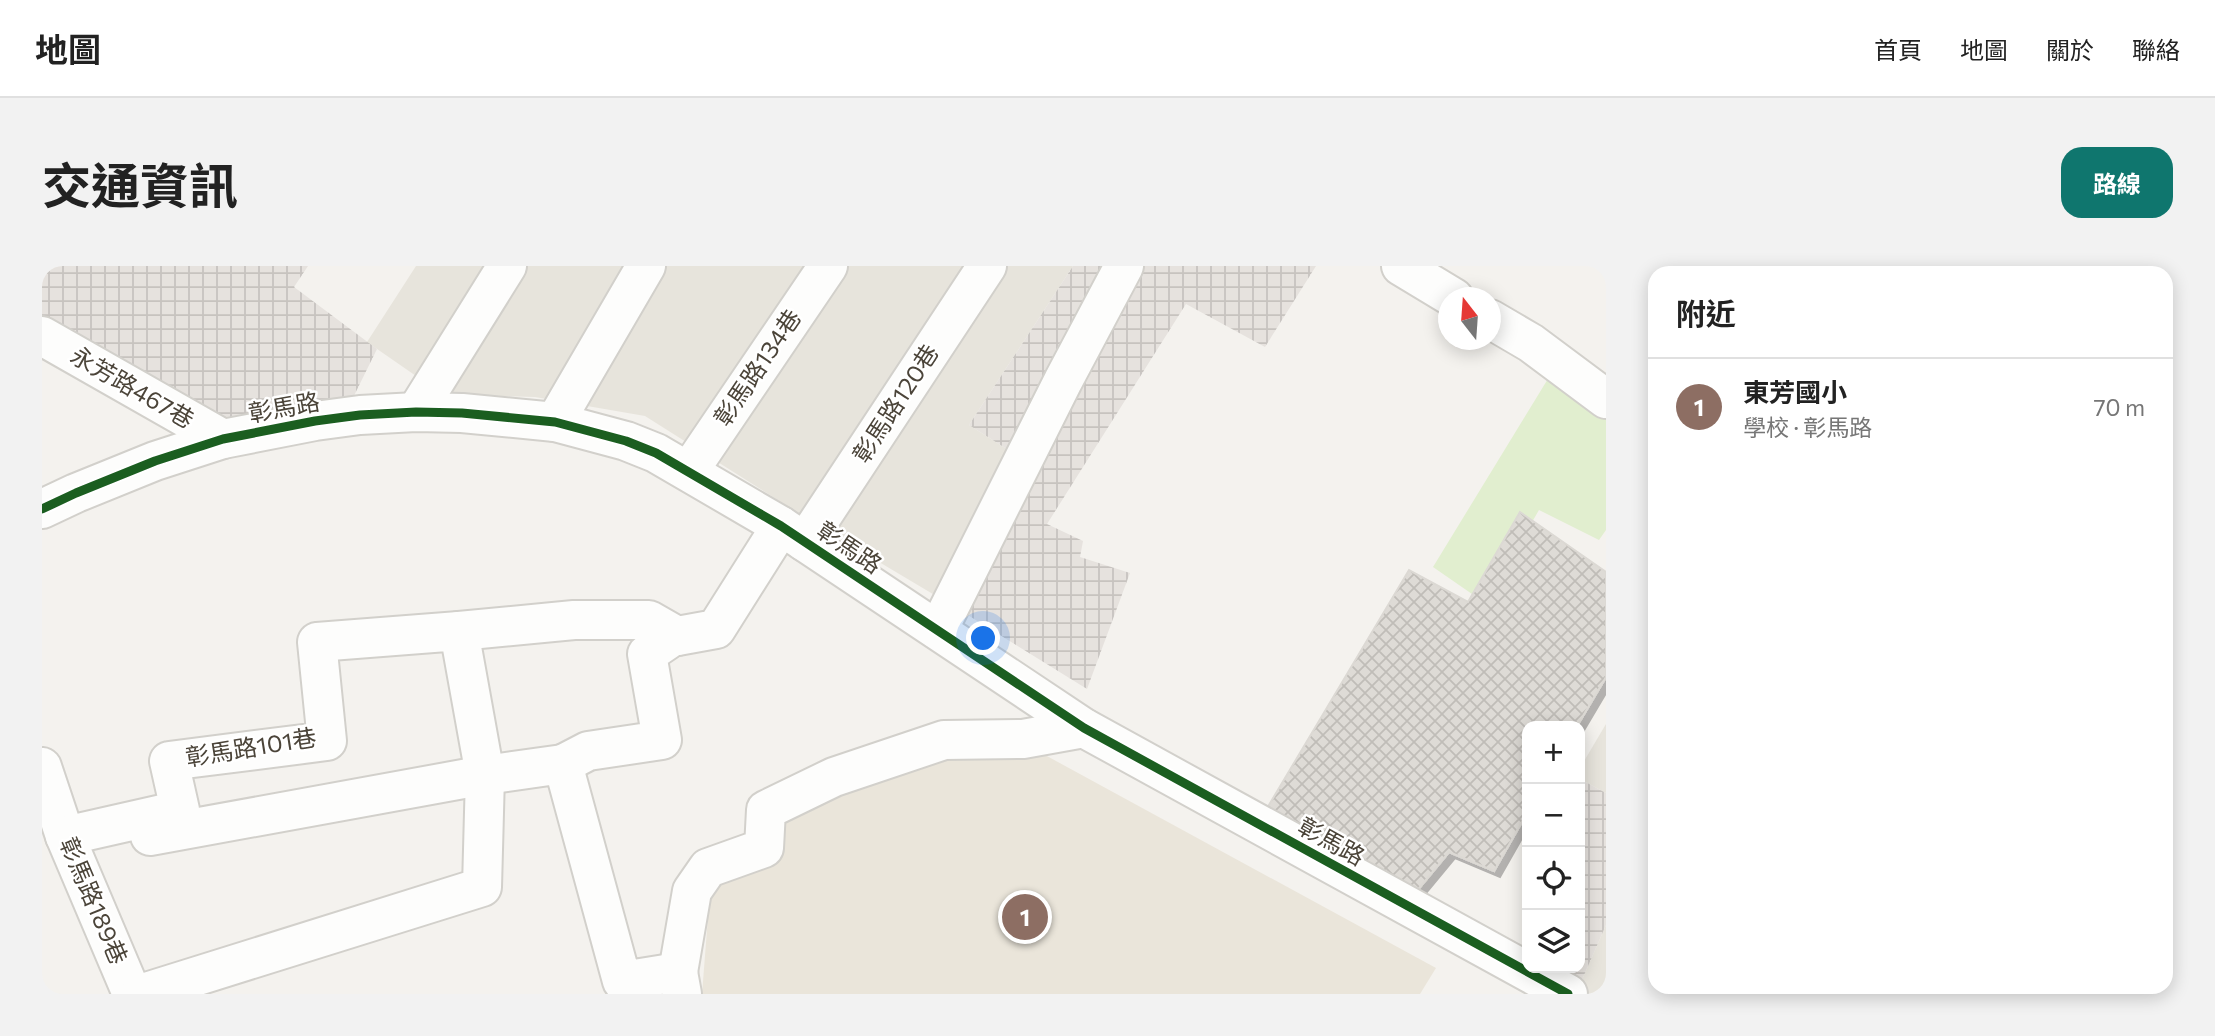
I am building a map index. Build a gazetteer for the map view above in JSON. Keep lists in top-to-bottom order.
{
  "streets": {
    "street": [
      "彰馬路134巷",
      "永芳路467巷",
      "彰馬路120巷",
      "彰馬路",
      "彰馬路101巷",
      "彰馬路189巷"
    ]
  },
  "crossings": [
    ["彰馬路134巷", "彰馬路"],
    ["永芳路467巷", "彰馬路"],
    ["彰馬路120巷", "彰馬路"],
    ["彰馬路101巷", "彰馬路189巷"]
  ],
  "north": "top",
  "page": {
    "header": "地圖",
    "nav": [
      "首頁",
      "地圖",
      "關於",
      "聯絡"
    ],
    "title": "交通資訊",
    "buttons": "路線",
    "heading": "附近",
    "list": [
      {
        "mark": "1",
        "name": "東芳國小",
        "note": "學校 · 彰馬路",
        "value": "70 m"
      }
    ],
    "map_buttons": ["+", "−"],
    "pins": "1"
  }
}
